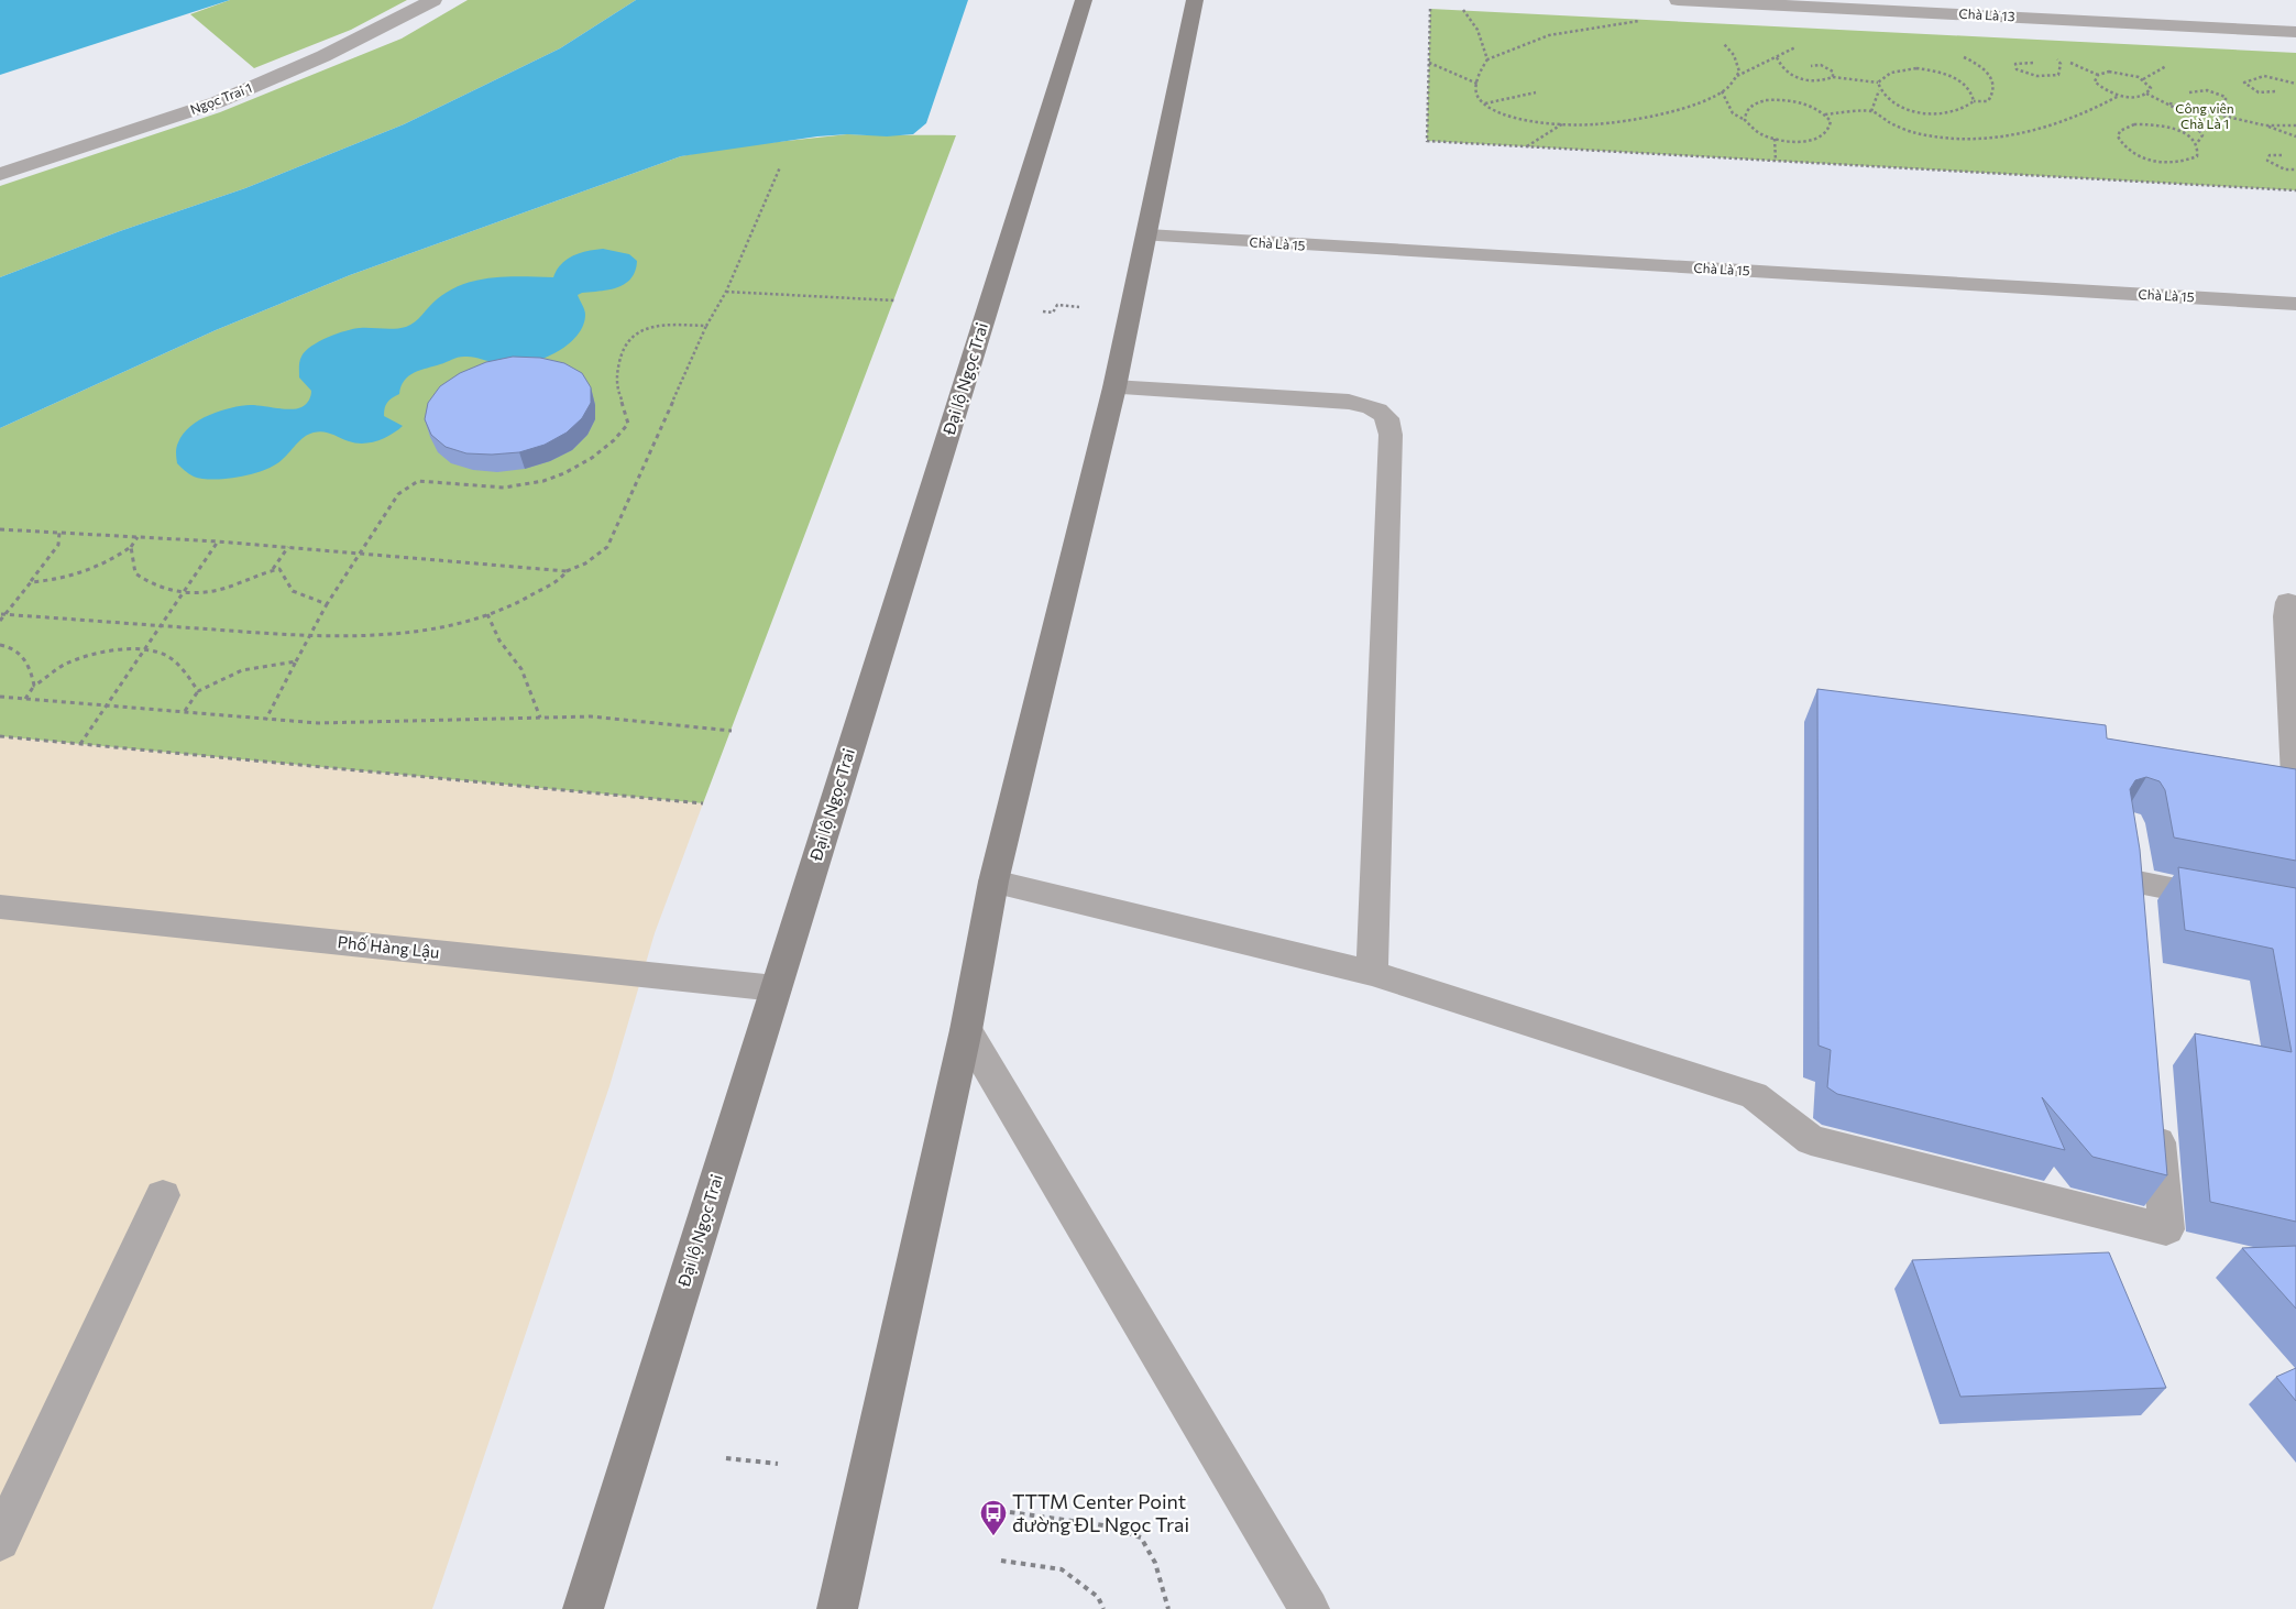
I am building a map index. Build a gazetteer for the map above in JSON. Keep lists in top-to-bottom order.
{
  "streets": {
    "main road": ["Đại lộ Ngọc Trai"],
    "street": [
      "Chà Là 13",
      "Ngọc Trai 1",
      "Chà Là 15",
      "Phố Hàng Lậu"
    ]
  },
  "crossings": [
    ["Đại lộ Ngọc Trai", "Phố Hàng Lậu"]
  ],
  "parks": ["Công viên Chà Là 1"],
  "places": {
    "bus stop": ["TTTM Center Point đường ĐL Ngọc Trai"]
  }
}
